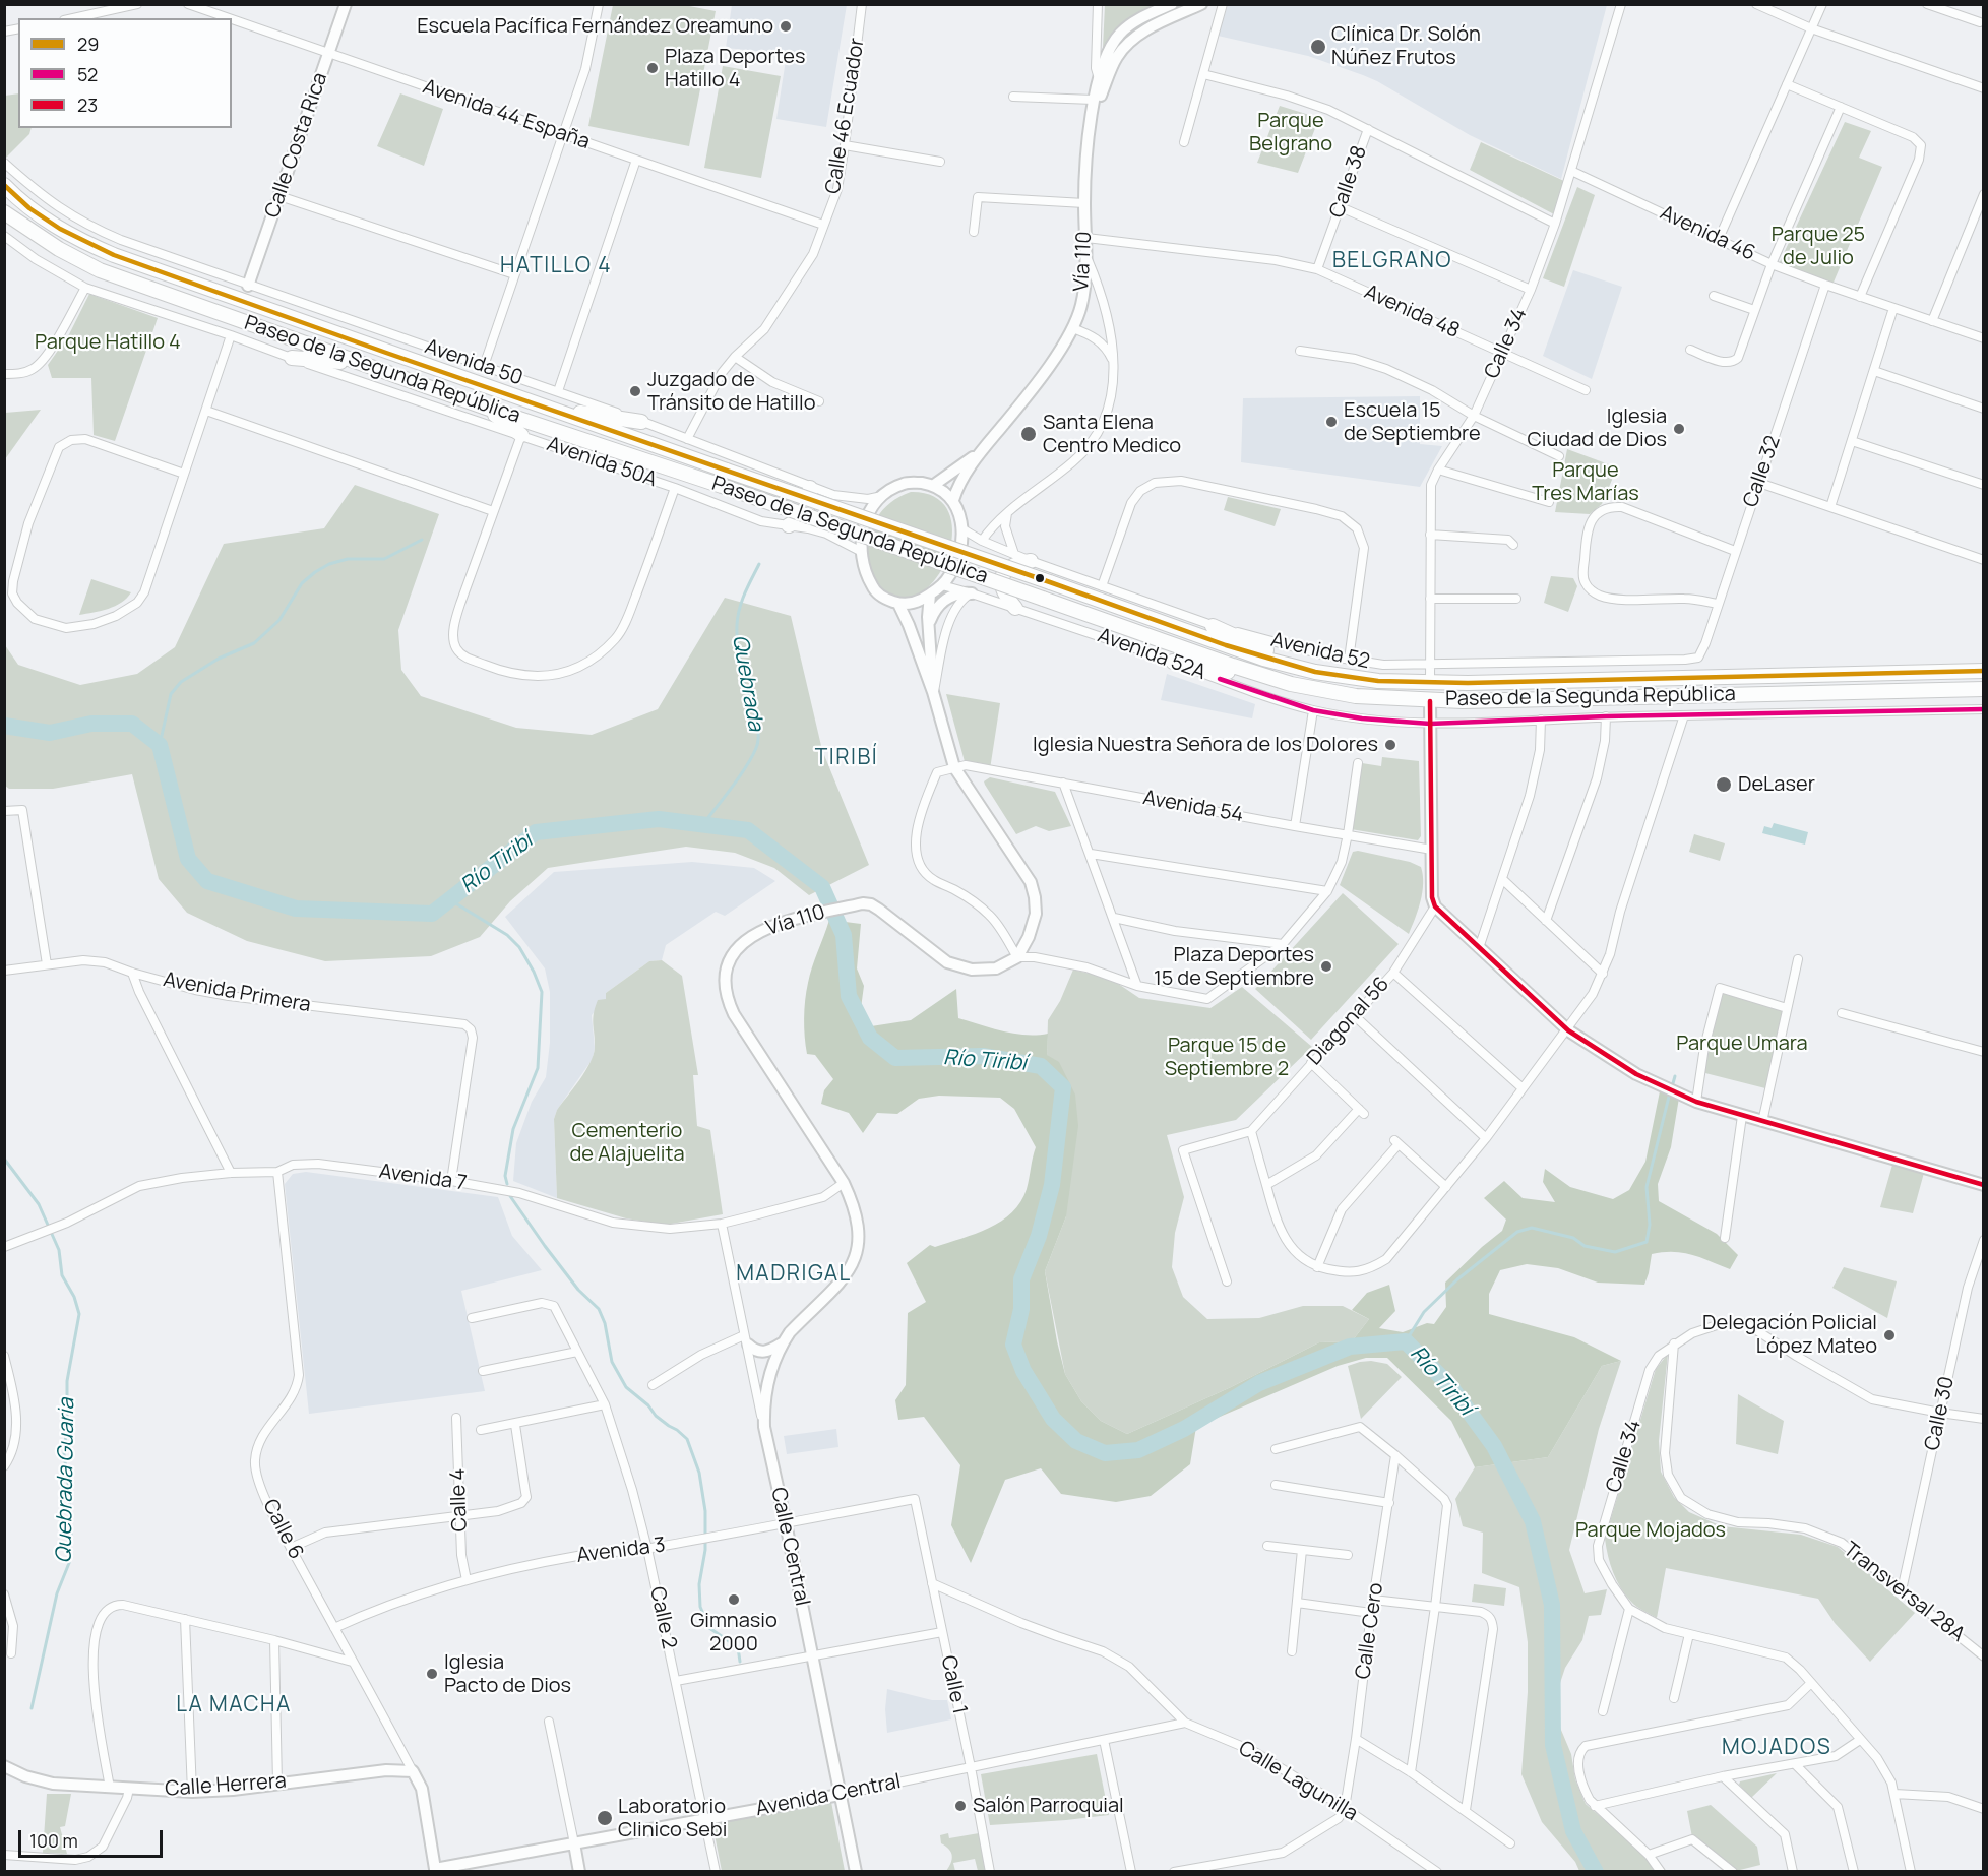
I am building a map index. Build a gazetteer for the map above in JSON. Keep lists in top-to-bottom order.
{
  "streets": {
    "highway": ["Paseo de la Segunda República"],
    "main road": [
      "Calle Costa Rica",
      "Vía 110",
      "Calle 6",
      "Calle Central",
      "Calle Herrera",
      "Avenida Central"
    ],
    "street": [
      "Avenida 44 España",
      "Calle 46 Ecuador",
      "Calle 38",
      "Avenida 46",
      "Avenida 48",
      "Calle 34",
      "Avenida 50",
      "Avenida 50A",
      "Calle 32",
      "Avenida 52",
      "Avenida 52A",
      "Avenida 54",
      "Avenida Primera",
      "Diagonal 56",
      "Avenida 7",
      "Calle 30",
      "Calle 4",
      "Avenida 3",
      "Transversal 28A",
      "Calle 2",
      "Calle Cero",
      "Calle 1",
      "Calle Lagunilla"
    ]
  },
  "crossings": [
    ["Avenida 44 España", "Calle 46 Ecuador"],
    ["Avenida 44 España", "Calle Costa Rica"],
    ["Calle 46 Ecuador", "Avenida 50"],
    ["Calle Costa Rica", "Avenida 50"],
    ["Calle 38", "Avenida 48"],
    ["Avenida 46", "Calle 34"],
    ["Avenida 46", "Calle 32"],
    ["Vía 110", "Avenida 48"],
    ["Vía 110", "Avenida 50"],
    ["Vía 110", "Avenida 50A"],
    ["Vía 110", "Avenida 52"],
    ["Vía 110", "Avenida 52A"],
    ["Vía 110", "Avenida 7"],
    ["Vía 110", "Calle Central"],
    ["Avenida 48", "Calle 34"],
    ["Calle 34", "Paseo de la Segunda República"],
    ["Calle 34", "Avenida 52"],
    ["Calle 34", "Calle 30"],
    ["Calle 34", "Transversal 28A"],
    ["Avenida 50", "Avenida 50A"],
    ["Avenida 50", "Avenida 52"],
    ["Avenida 50", "Avenida 52A"],
    ["Avenida 50A", "Avenida 52"],
    ["Avenida 50A", "Avenida 52A"],
    ["Calle 32", "Avenida 52"],
    ["Avenida 52", "Avenida 52A"],
    ["Avenida Primera", "Avenida 7"],
    ["Avenida 7", "Calle 6"],
    ["Avenida 7", "Calle Central"],
    ["Calle 30", "Transversal 28A"],
    ["Calle 4", "Avenida 3"],
    ["Calle 6", "Avenida 3"],
    ["Calle 6", "Calle Herrera"],
    ["Calle 6", "Avenida Central"],
    ["Calle Central", "Avenida 3"],
    ["Calle Central", "Avenida Central"],
    ["Avenida 3", "Calle 2"],
    ["Avenida 3", "Calle 1"],
    ["Calle 2", "Avenida Central"],
    ["Calle Cero", "Calle Lagunilla"],
    ["Calle 1", "Calle Lagunilla"],
    ["Calle 1", "Avenida Central"],
    ["Calle Lagunilla", "Avenida Central"]
  ],
  "districts": [
    "BELGRANO",
    "HATILLO 4",
    "TIRIBÍ",
    "MADRIGAL",
    "LA MACHA",
    "MOJADOS"
  ],
  "water": ["Quebrada", "Río Tiribí", "Quebrada Guaria"],
  "parks": [
    "Parque Belgrano",
    "Parque 25 de Julio",
    "Parque Hatillo 4",
    "Parque Tres Marías",
    "Parque Umara",
    "Parque 15 de Septiembre 2",
    "Cementerio de Alajuelita",
    "Parque Mojados"
  ],
  "places": [
    "Escuela Pacífica Fernández Oreamuno",
    "Clínica Dr. Solón Núñez Frutos",
    "Plaza Deportes Hatillo 4",
    "Juzgado de Tránsito de Hatillo",
    "Escuela 15 de Septiembre",
    "Iglesia Ciudad de Dios",
    "Santa Elena Centro Medico",
    "Iglesia Nuestra Señora de los Dolores",
    "DeLaser",
    "Plaza Deportes 15 de Septiembre",
    "Delegación Policial López Mateo",
    "Gimnasio 2000",
    "Iglesia Pacto de Dios",
    "Salón Parroquial",
    "Laboratorio Clinico Sebi"
  ],
  "lines": ["transit line 29", "transit line 52", "transit line 23"],
  "legend": ["29", "52", "23"],
  "scale_bar": "100 m"
}
